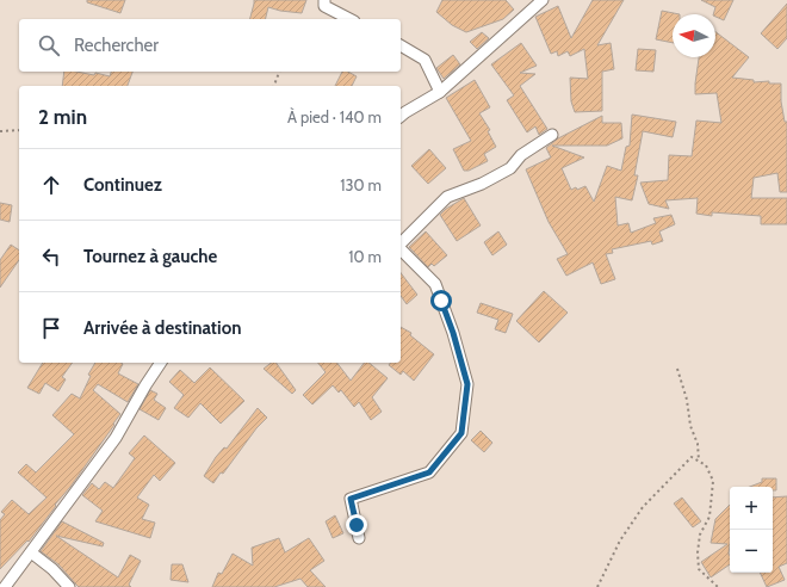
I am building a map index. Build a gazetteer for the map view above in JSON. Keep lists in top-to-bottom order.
{
  "north": "left",
  "page": {
    "search": "Rechercher",
    "heading": ["2 min", "À pied · 140 m"],
    "list": [
      ["Continuez", "130 m"],
      ["Tournez à gauche", "10 m"],
      "Arrivée à destination"
    ],
    "map_buttons": ["+", "−"]
  }
}
